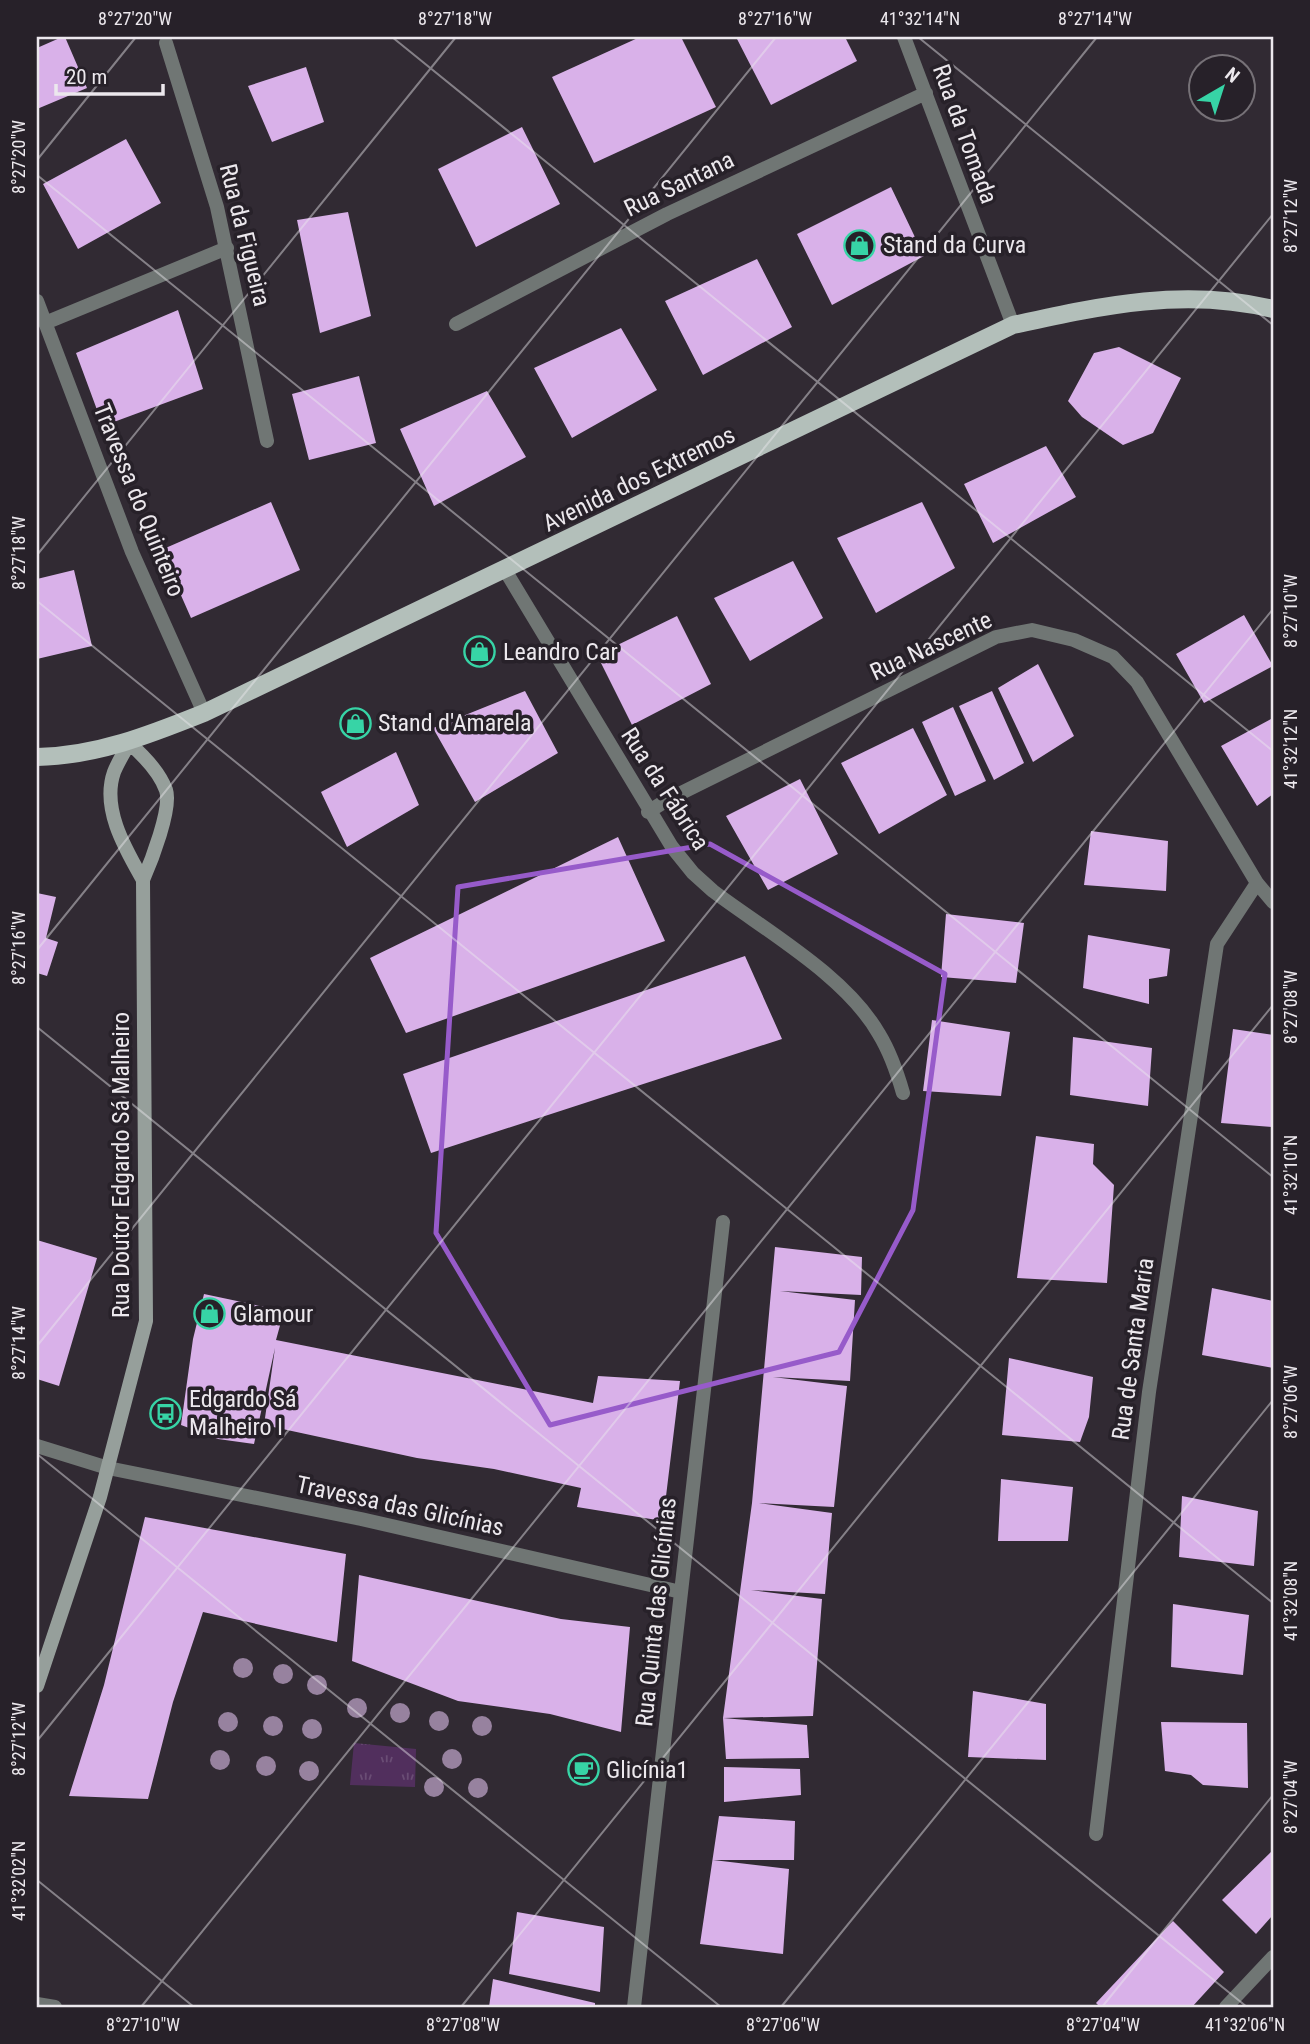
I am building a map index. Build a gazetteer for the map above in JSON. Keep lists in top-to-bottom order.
{
  "streets": {
    "main road": ["Avenida dos Extremos"],
    "street": [
      "Rua da Tomada",
      "Rua Santana",
      "Rua da Figueira",
      "Travessa do Quinteiro",
      "Rua Nascente",
      "Rua da Fábrica",
      "Rua Doutor Edgardo Sá Malheiro",
      "Rua de Santa Maria",
      "Travessa das Glicínias",
      "Rua Quinta das Glicínias"
    ]
  },
  "crossings": [
    ["Rua da Tomada", "Rua Santana"],
    ["Rua da Tomada", "Avenida dos Extremos"],
    ["Avenida dos Extremos", "Travessa do Quinteiro"],
    ["Avenida dos Extremos", "Rua da Fábrica"],
    ["Avenida dos Extremos", "Rua Doutor Edgardo Sá Malheiro"],
    ["Rua Nascente", "Rua da Fábrica"],
    ["Rua Nascente", "Rua de Santa Maria"],
    ["Rua Doutor Edgardo Sá Malheiro", "Travessa das Glicínias"],
    ["Travessa das Glicínias", "Rua Quinta das Glicínias"]
  ],
  "places": {
    "shop": [
      "Stand da Curva",
      "Leandro Car",
      "Stand d'Amarela",
      "Glamour"
    ],
    "bus stop": ["Edgardo Sá Malheiro I"],
    "cafe": ["Glicínia1"]
  },
  "scale_bar": "20 m",
  "north": "top right",
  "coordinates": [
    "8°27'20\"W",
    "8°27'18\"W",
    "8°27'16\"W",
    "41°32'14\"N",
    "8°27'14\"W",
    "8°27'12\"W",
    "8°27'10\"W",
    "41°32'12\"N",
    "8°27'08\"W",
    "41°32'10\"N",
    "8°27'06\"W",
    "41°32'08\"N",
    "8°27'04\"W",
    "41°32'02\"N",
    "41°32'06\"N"
  ]
}
